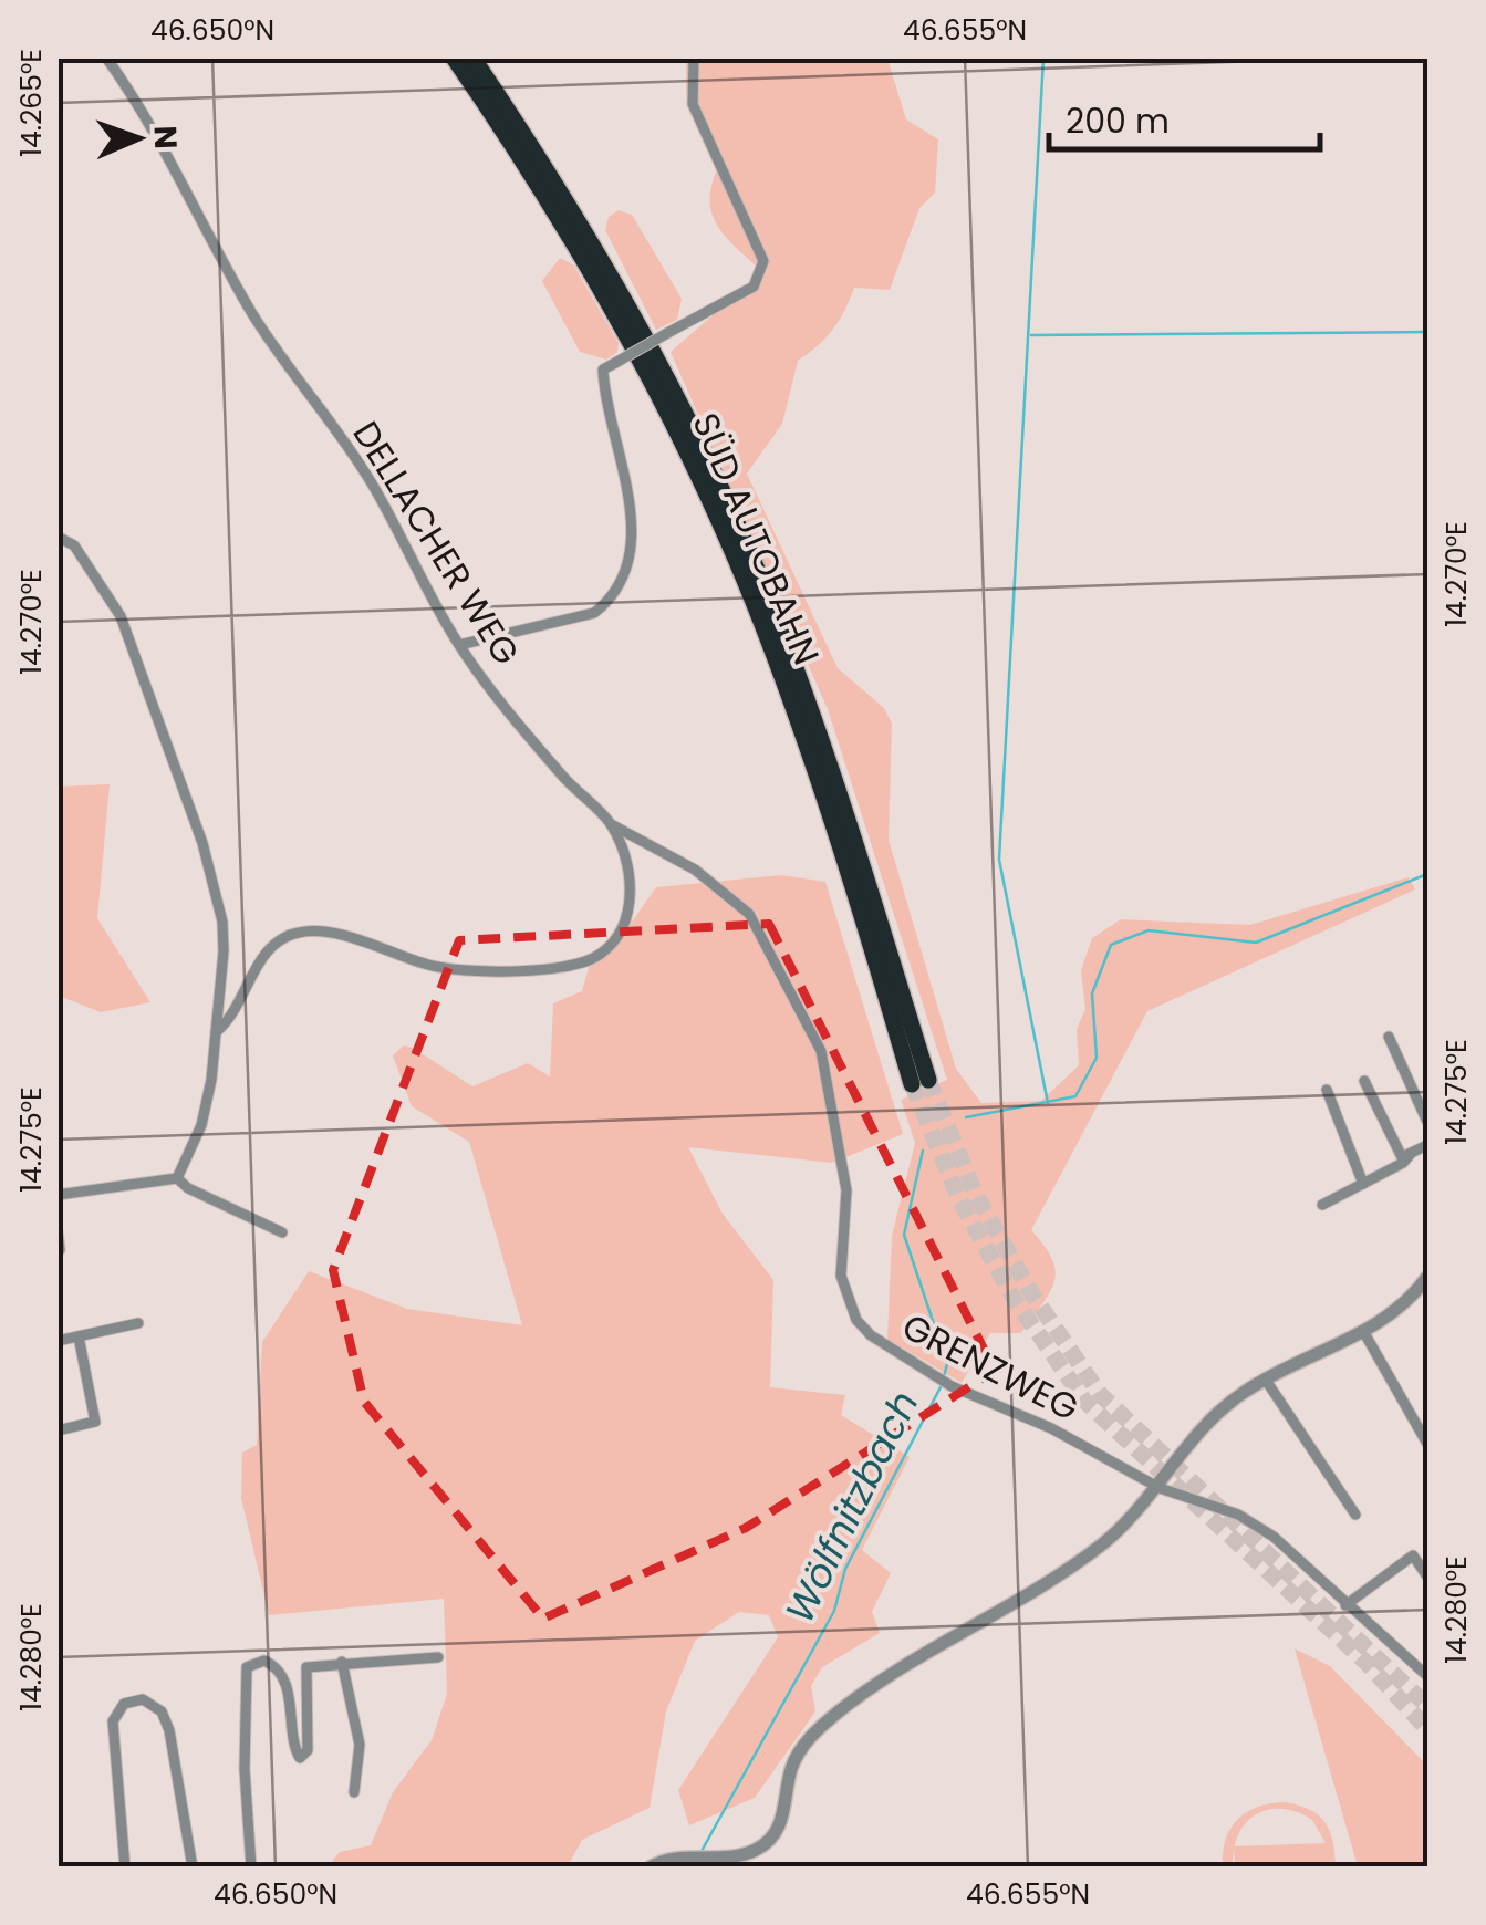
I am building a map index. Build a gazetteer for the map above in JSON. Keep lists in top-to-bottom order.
{
  "streets": {
    "highway": ["SÜD AUTOBAHN"],
    "street": ["DELLACHER WEG", "GRENZWEG"]
  },
  "crossings": [
    ["DELLACHER WEG", "GRENZWEG"]
  ],
  "water": ["Wölfnitzbach"],
  "scale_bar": "200 m",
  "north": "right",
  "coordinates": [
    "46.650°N",
    "46.655°N",
    "14.265°E",
    "14.270°E",
    "14.275°E",
    "14.280°E"
  ]
}
